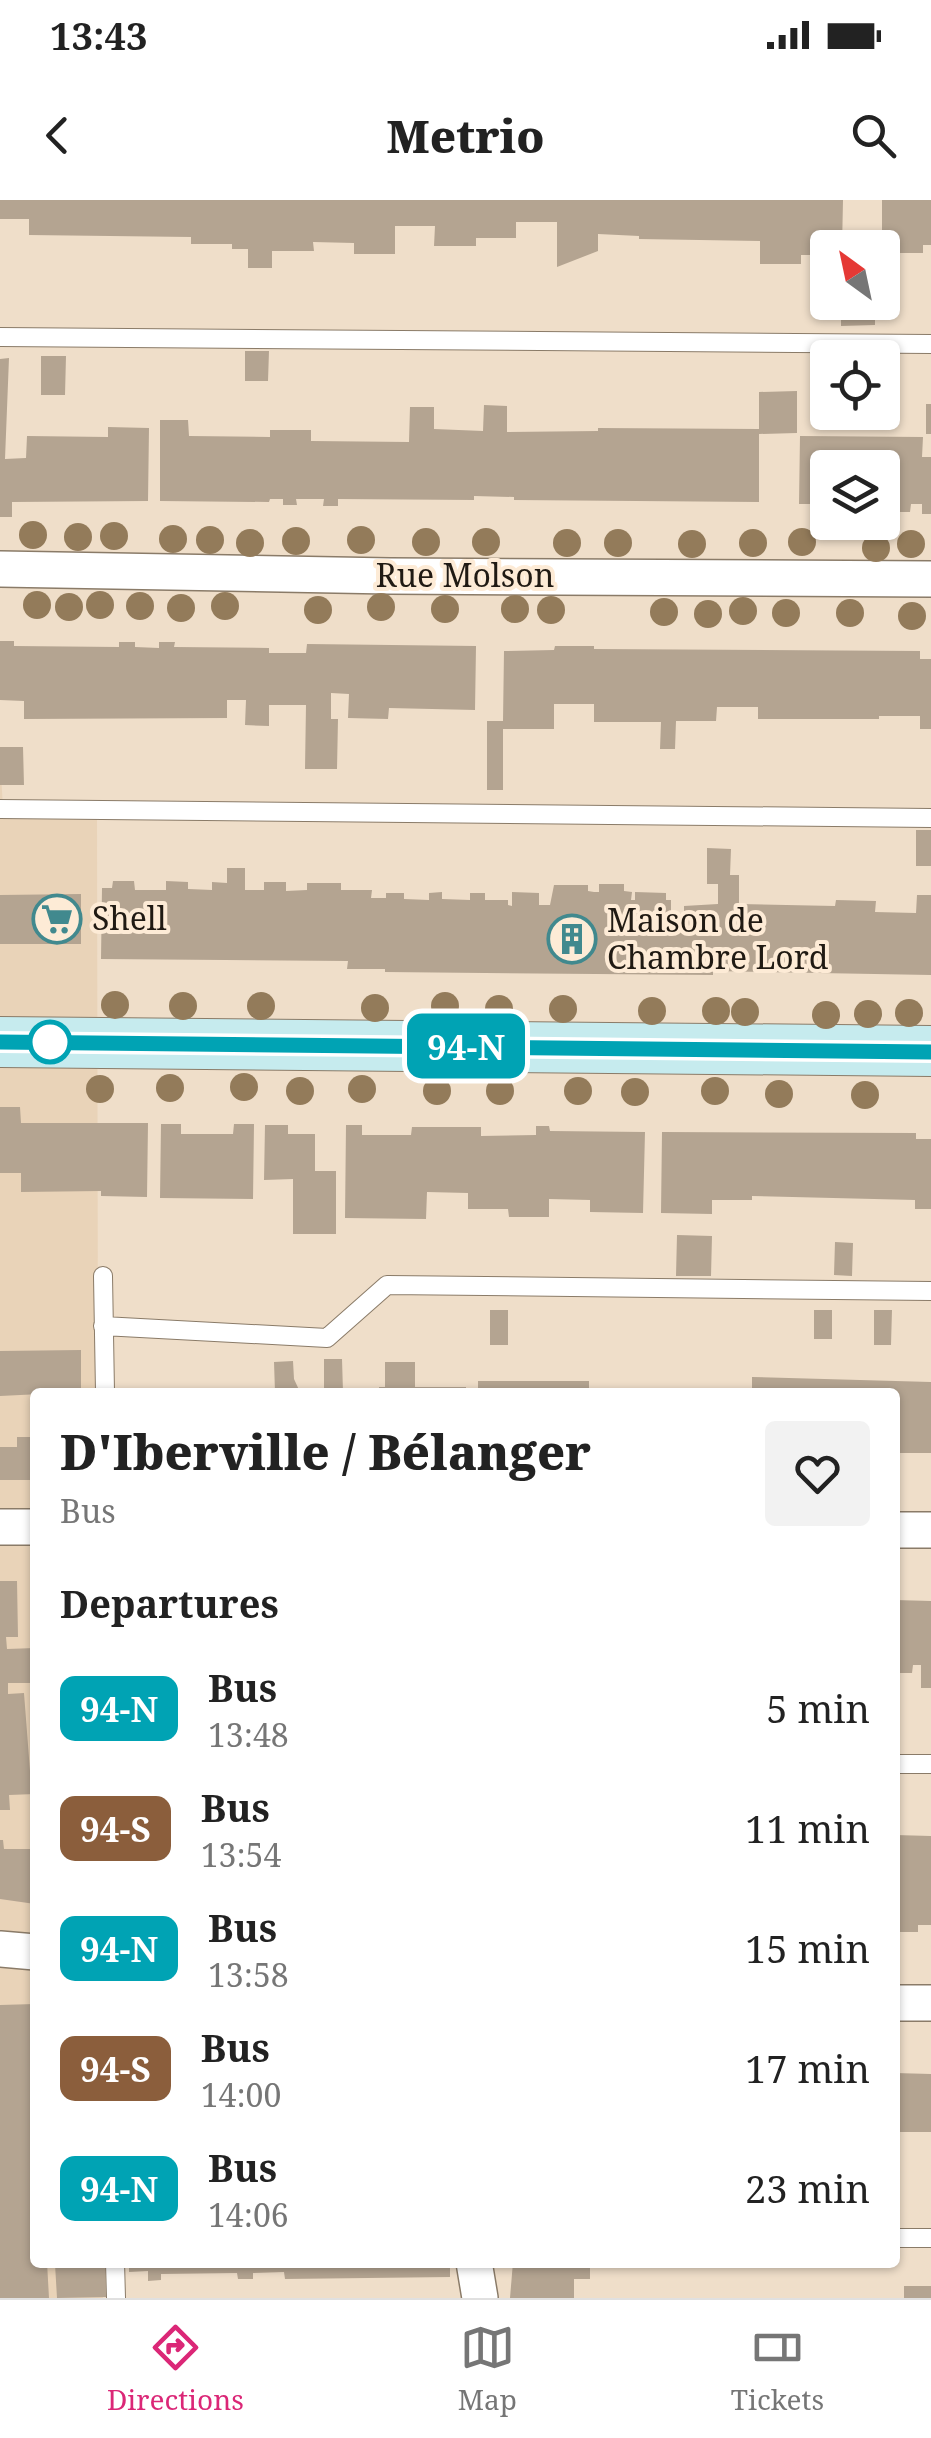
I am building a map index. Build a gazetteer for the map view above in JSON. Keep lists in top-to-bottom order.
{
  "streets": {
    "street": ["Rue Molson"]
  },
  "places": {
    "supermarket": ["Shell"],
    "building": ["Maison de Chambre Lord"]
  },
  "lines": ["bus line 94-N"],
  "north": "top left",
  "page": {
    "status": "13:43",
    "header": "Metrio",
    "on_map": "94-N",
    "heading": [
      ["D'Iberville / Bélanger", "Bus"],
      "Departures"
    ],
    "list": [
      {
        "mark": "94-N",
        "name": "Bus",
        "note": "13:48",
        "value": "5 min"
      },
      {
        "mark": "94-S",
        "name": "Bus",
        "note": "13:54",
        "value": "11 min"
      },
      {
        "mark": "94-N",
        "name": "Bus",
        "note": "13:58",
        "value": "15 min"
      },
      {
        "mark": "94-S",
        "name": "Bus",
        "note": "14:00",
        "value": "17 min"
      },
      {
        "mark": "94-N",
        "name": "Bus",
        "note": "14:06",
        "value": "23 min"
      }
    ],
    "tabs": ["Directions", "Map", "Tickets"]
  }
}
